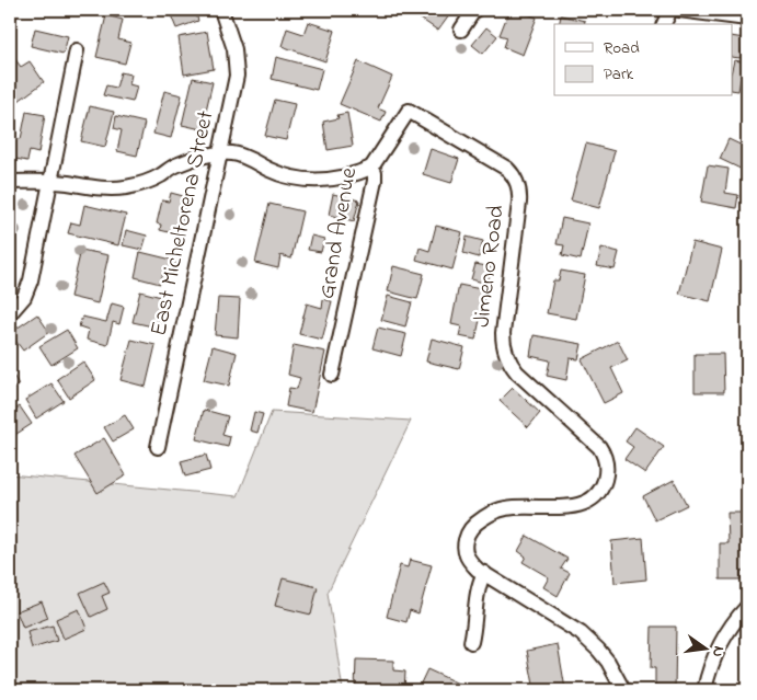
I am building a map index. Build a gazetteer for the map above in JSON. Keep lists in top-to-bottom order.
{
  "streets": {
    "street": ["East Micheltorena Street", "Grand Avenue", "Jimeno Road"]
  },
  "crossings": [
    ["Grand Avenue", "Jimeno Road"]
  ],
  "legend": ["Road", "Park"],
  "north": "right"
}
